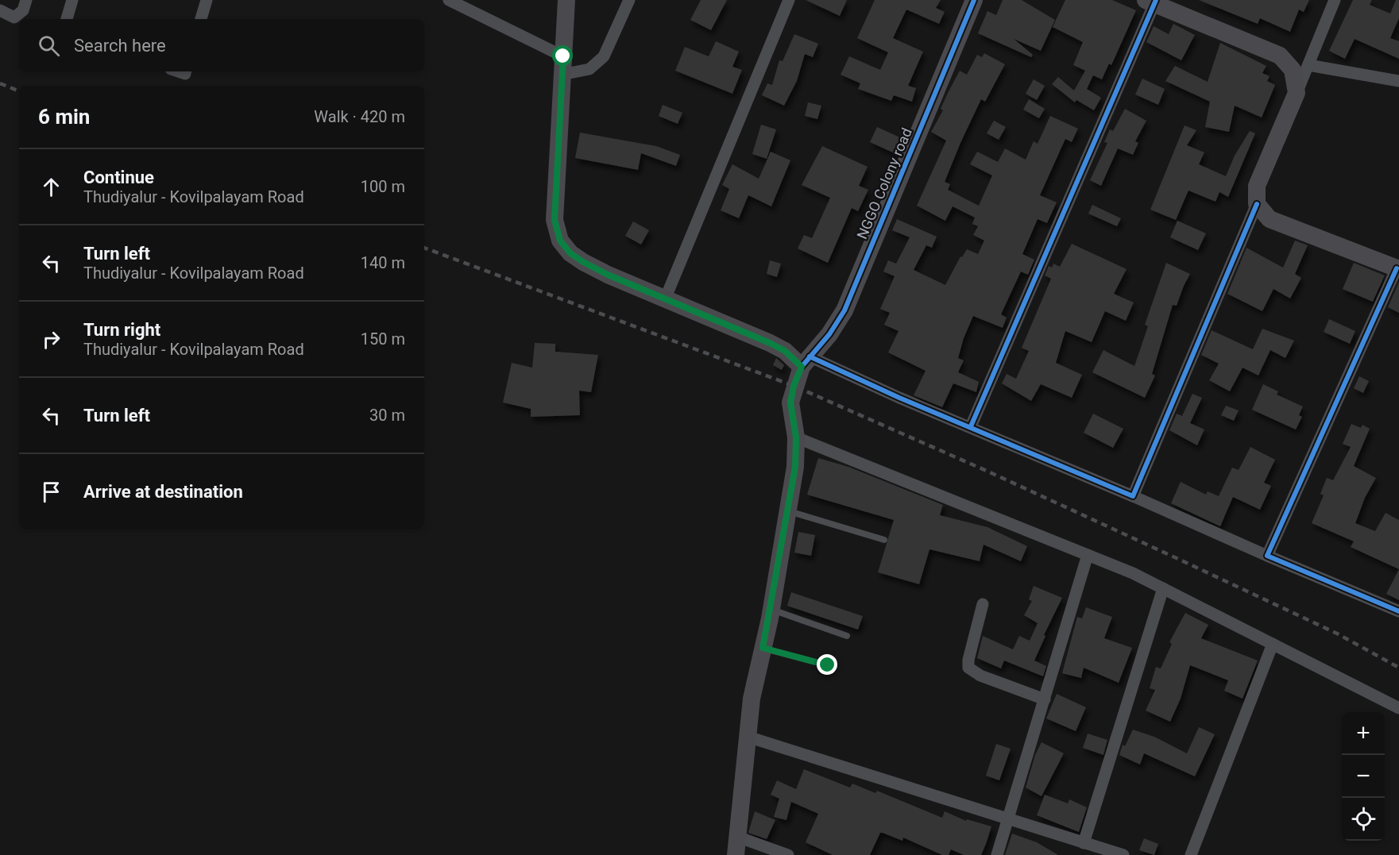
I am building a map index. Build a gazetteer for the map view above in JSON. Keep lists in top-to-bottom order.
{
  "streets": {
    "main road": ["NGGO Colony road"]
  },
  "page": {
    "search": "Search here",
    "heading": ["6 min", "Walk · 420 m"],
    "list": [
      ["Continue", "Thudiyalur - Kovilpalayam Road", "100 m"],
      ["Turn left", "Thudiyalur - Kovilpalayam Road", "140 m"],
      ["Turn right", "Thudiyalur - Kovilpalayam Road", "150 m"],
      ["Turn left", "30 m"],
      "Arrive at destination"
    ],
    "map_buttons": ["+", "−"]
  }
}
